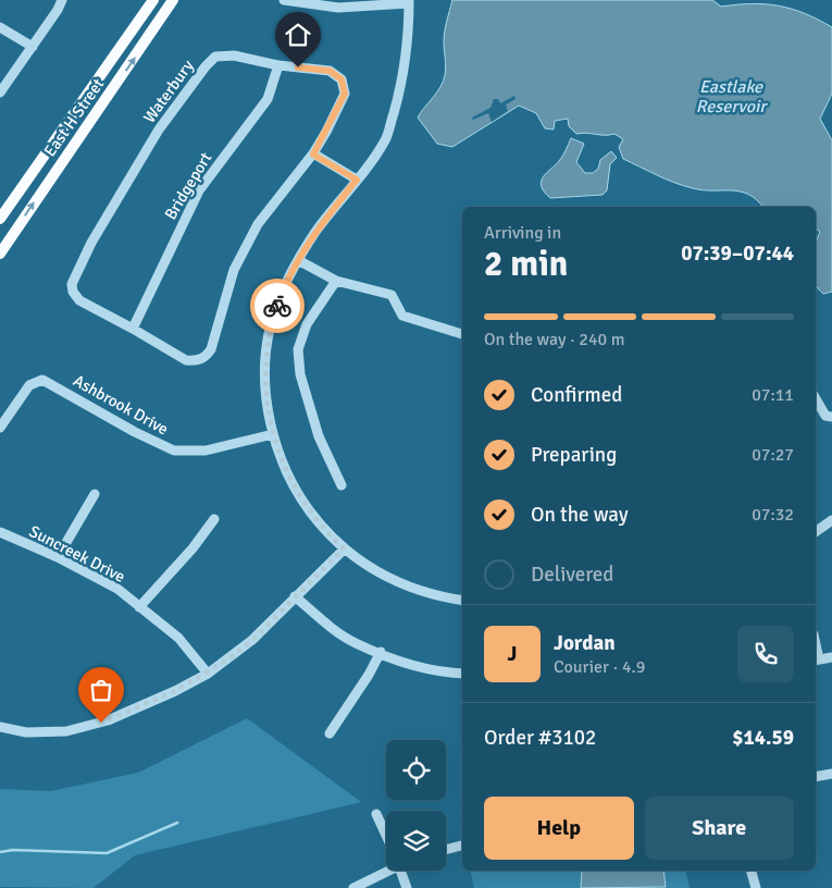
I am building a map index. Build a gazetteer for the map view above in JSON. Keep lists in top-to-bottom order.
{
  "streets": {
    "main road": ["East H Street"],
    "street": [
      "Waterbury",
      "Bridgeport",
      "Ashbrook Drive",
      "Suncreek Drive"
    ]
  },
  "crossings": [
    ["Waterbury", "Bridgeport"]
  ],
  "water": ["Eastlake Reservoir"],
  "page": {
    "heading": ["2 min", "Arriving in", "07:39–07:44"],
    "panel": [
      "Jordan",
      "Courier · 4.9",
      "Order #3102",
      "$14.59"
    ],
    "bar": "On the way · 240 m",
    "list": [
      ["Confirmed", "07:11"],
      ["Preparing", "07:27"],
      ["On the way", "07:32"],
      "Delivered"
    ],
    "round": "J",
    "buttons": ["Help", "Share"]
  }
}
